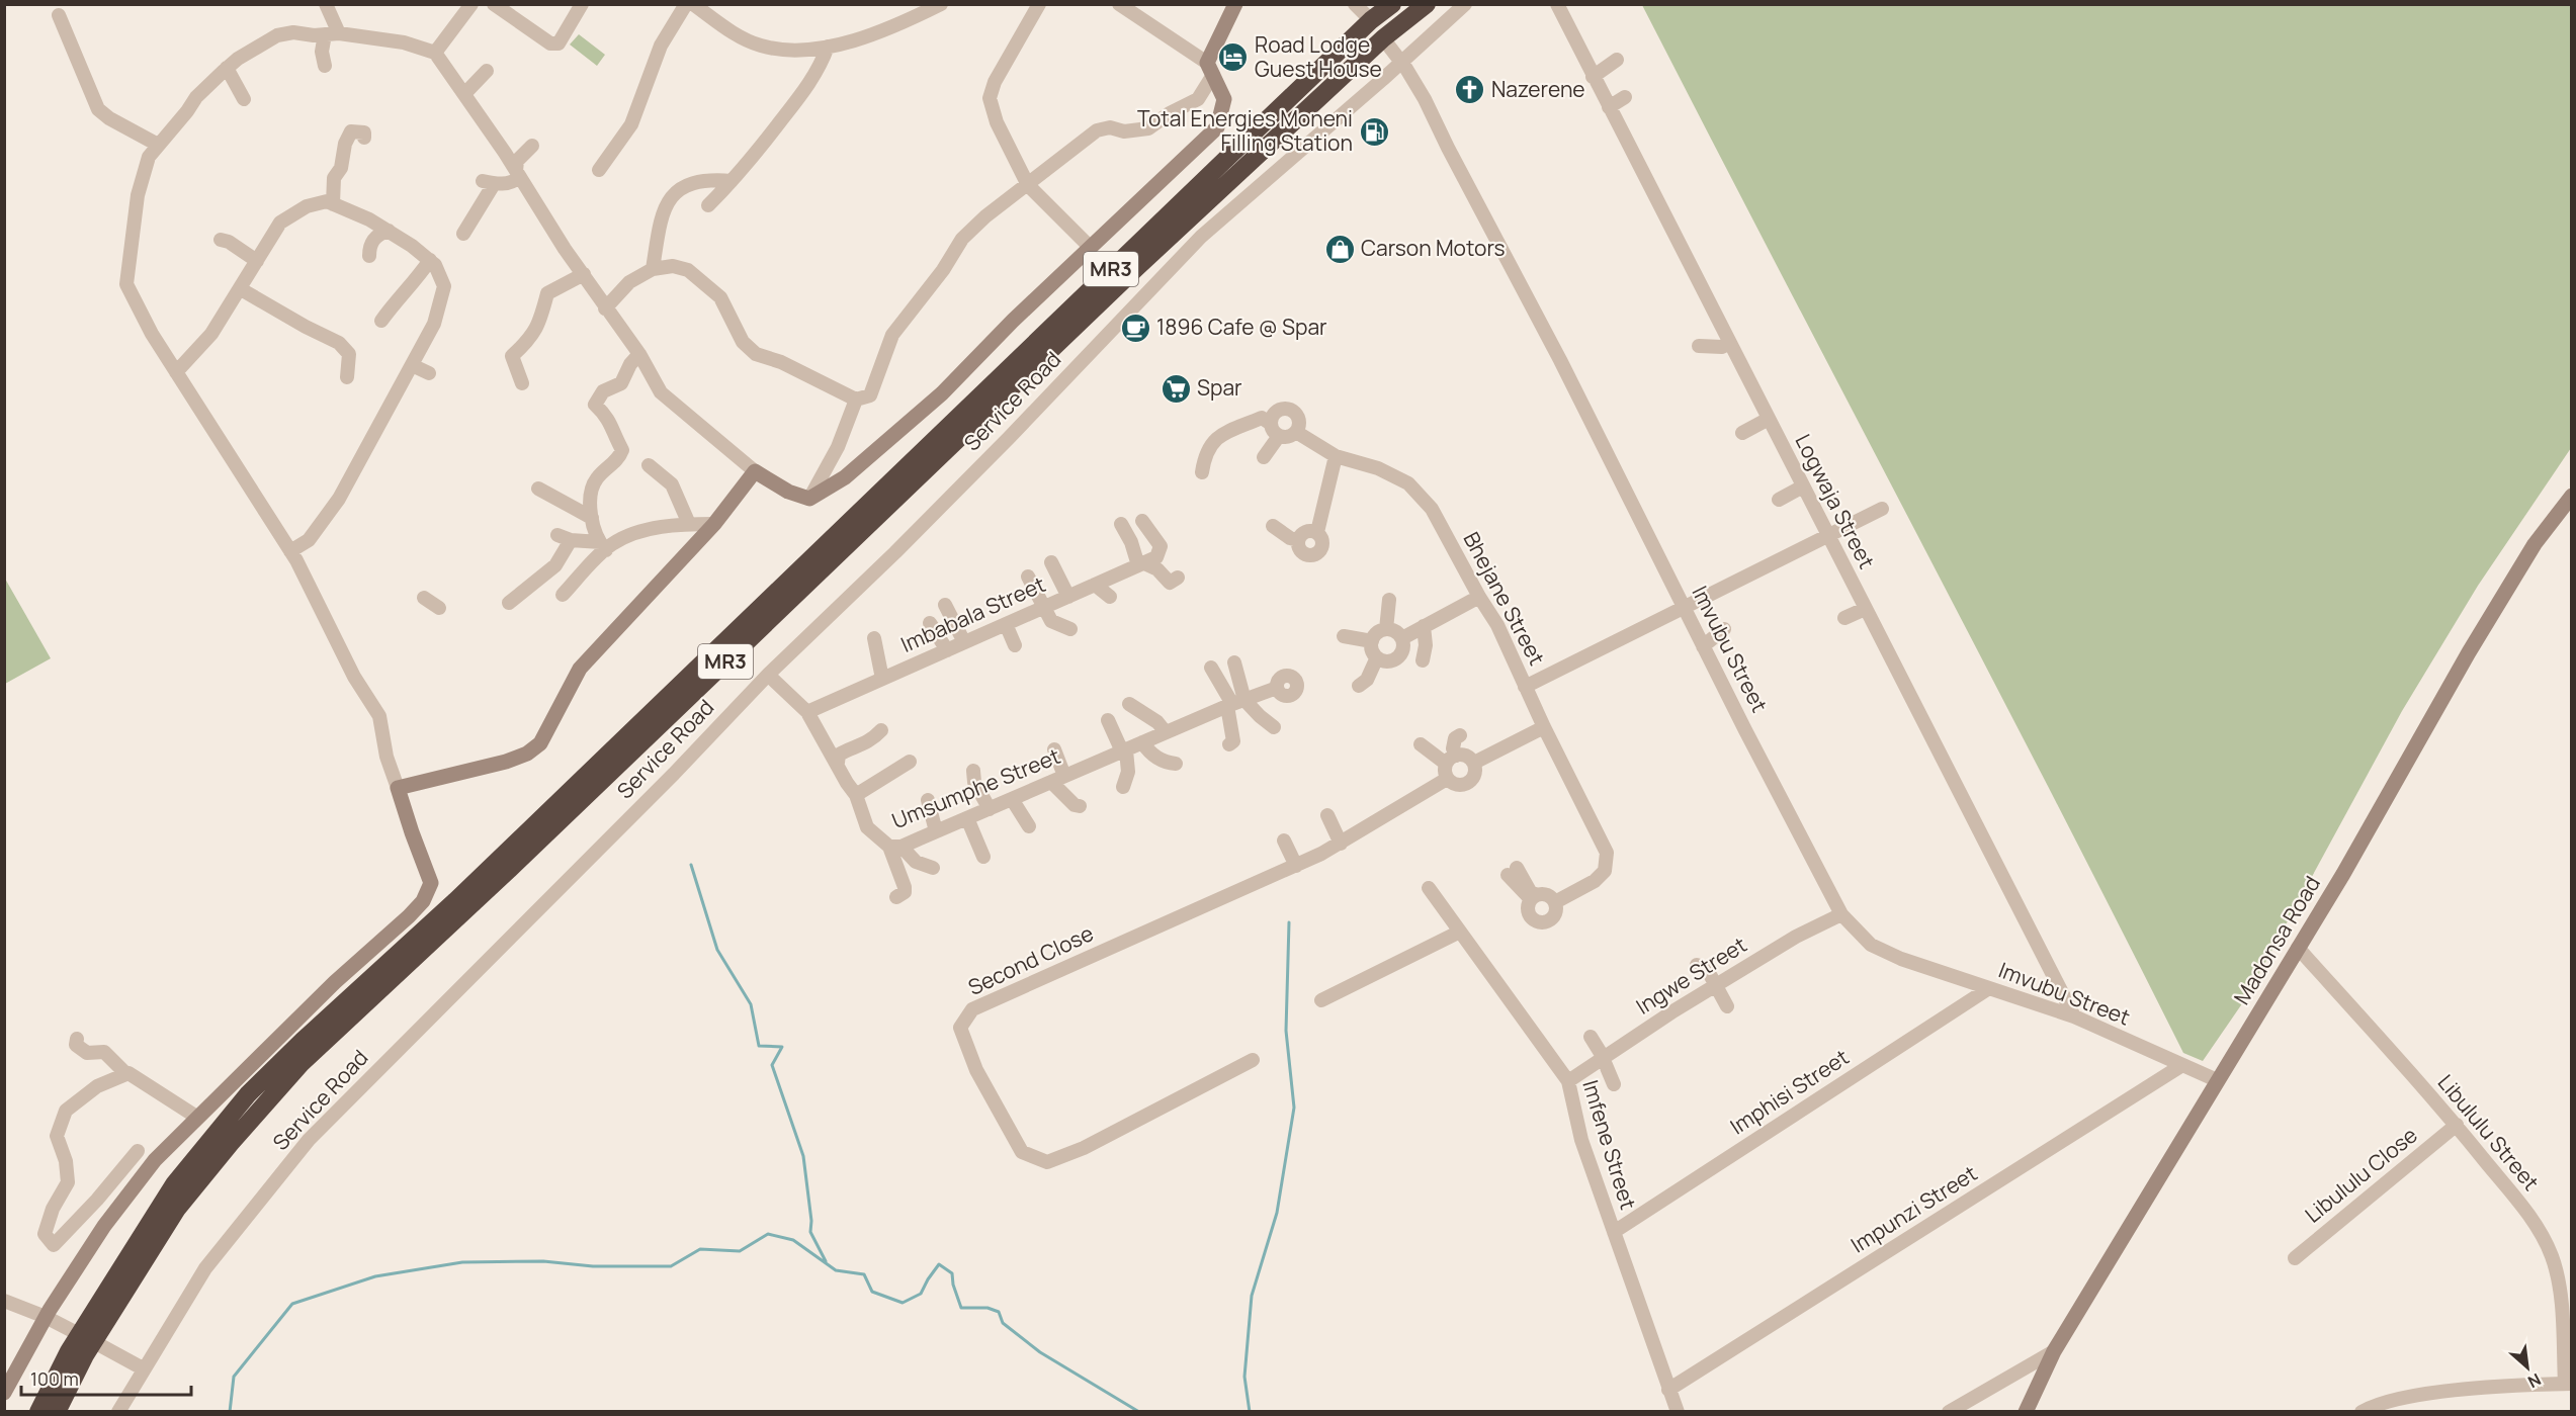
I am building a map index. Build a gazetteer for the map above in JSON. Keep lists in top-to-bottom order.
{
  "streets": {
    "highway": ["MR3"],
    "street": [
      "Service Road",
      "Logwaja Street",
      "Bhejane Street",
      "Imbabala Street",
      "Imvubu Street",
      "Umsumphe Street",
      "Madonsa Road",
      "Second Close",
      "Ingwe Street",
      "Imphisi Street",
      "Libululu Street",
      "Imfene Street",
      "Libululu Close",
      "Impunzi Street"
    ]
  },
  "crossings": [
    ["MR3", "Imvubu Street"],
    ["Service Road", "Imvubu Street"],
    ["Service Road", "Umsumphe Street"],
    ["Logwaja Street", "Imvubu Street"],
    ["Imbabala Street", "Umsumphe Street"],
    ["Imvubu Street", "Madonsa Road"],
    ["Imvubu Street", "Ingwe Street"],
    ["Imvubu Street", "Imphisi Street"],
    ["Imvubu Street", "Impunzi Street"],
    ["Madonsa Road", "Libululu Street"],
    ["Ingwe Street", "Imfene Street"],
    ["Imphisi Street", "Imfene Street"],
    ["Libululu Street", "Libululu Close"],
    ["Imfene Street", "Impunzi Street"]
  ],
  "places": {
    "hotel": ["Road Lodge Guest House"],
    "church": ["Nazerene"],
    "fuel station": ["Total Energies Moneni Filling Station"],
    "shop": ["Carson Motors"],
    "cafe": ["1896 Cafe @ Spar"],
    "supermarket": ["Spar"]
  },
  "scale_bar": "100 m",
  "north": "bottom right"
}
